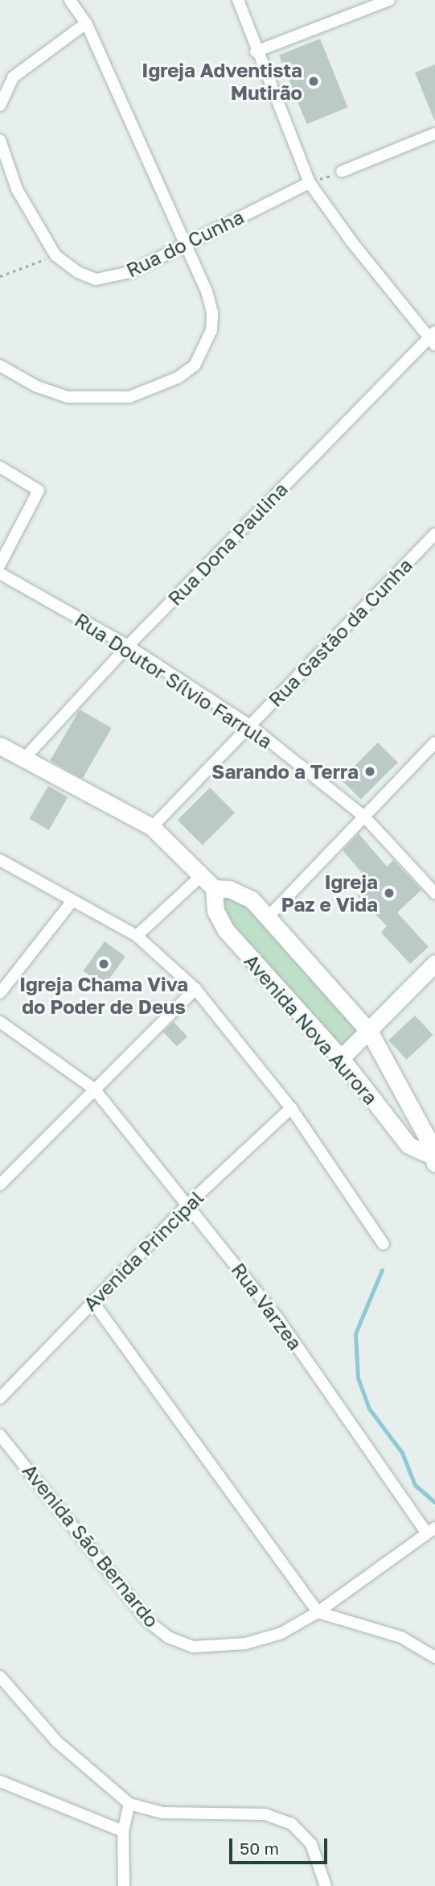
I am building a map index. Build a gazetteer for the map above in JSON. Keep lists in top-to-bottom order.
{
  "streets": {
    "street": [
      "Rua do Cunha",
      "Rua Dona Paulina",
      "Rua Gastão da Cunha",
      "Rua Doutor Sílvio Farrula",
      "Avenida Nova Aurora",
      "Avenida Principal",
      "Rua Varzea",
      "Avenida São Bernardo"
    ]
  },
  "crossings": [
    ["Rua Dona Paulina", "Rua Doutor Sílvio Farrula"],
    ["Rua Gastão da Cunha", "Rua Doutor Sílvio Farrula"],
    ["Avenida Principal", "Rua Varzea"],
    ["Rua Varzea", "Avenida São Bernardo"]
  ],
  "places": [
    "Igreja Adventista Mutirão",
    "Sarando a Terra",
    "Igreja Paz e Vida",
    "Igreja Chama Viva do Poder de Deus"
  ],
  "scale_bar": "50 m"
}
